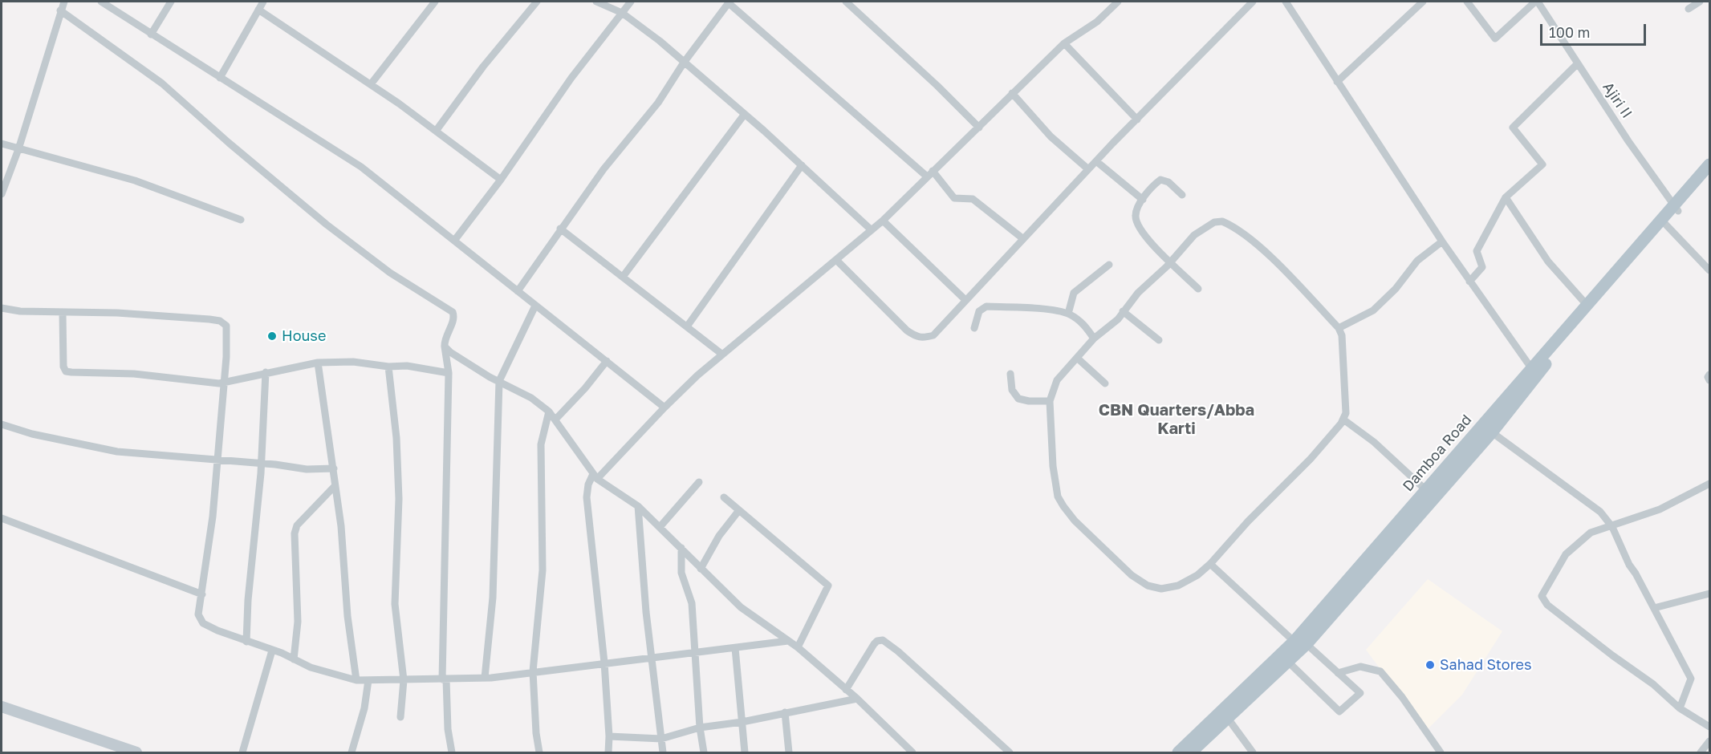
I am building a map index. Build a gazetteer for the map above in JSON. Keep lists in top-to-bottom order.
{
  "streets": {
    "main road": ["Damboa Road"],
    "street": ["Ajiri II"]
  },
  "crossings": [
    ["Ajiri II", "Damboa Road"]
  ],
  "districts": ["CBN Quarters/Abba Karti"],
  "places": ["House", "Sahad Stores"],
  "scale_bar": "100 m"
}
